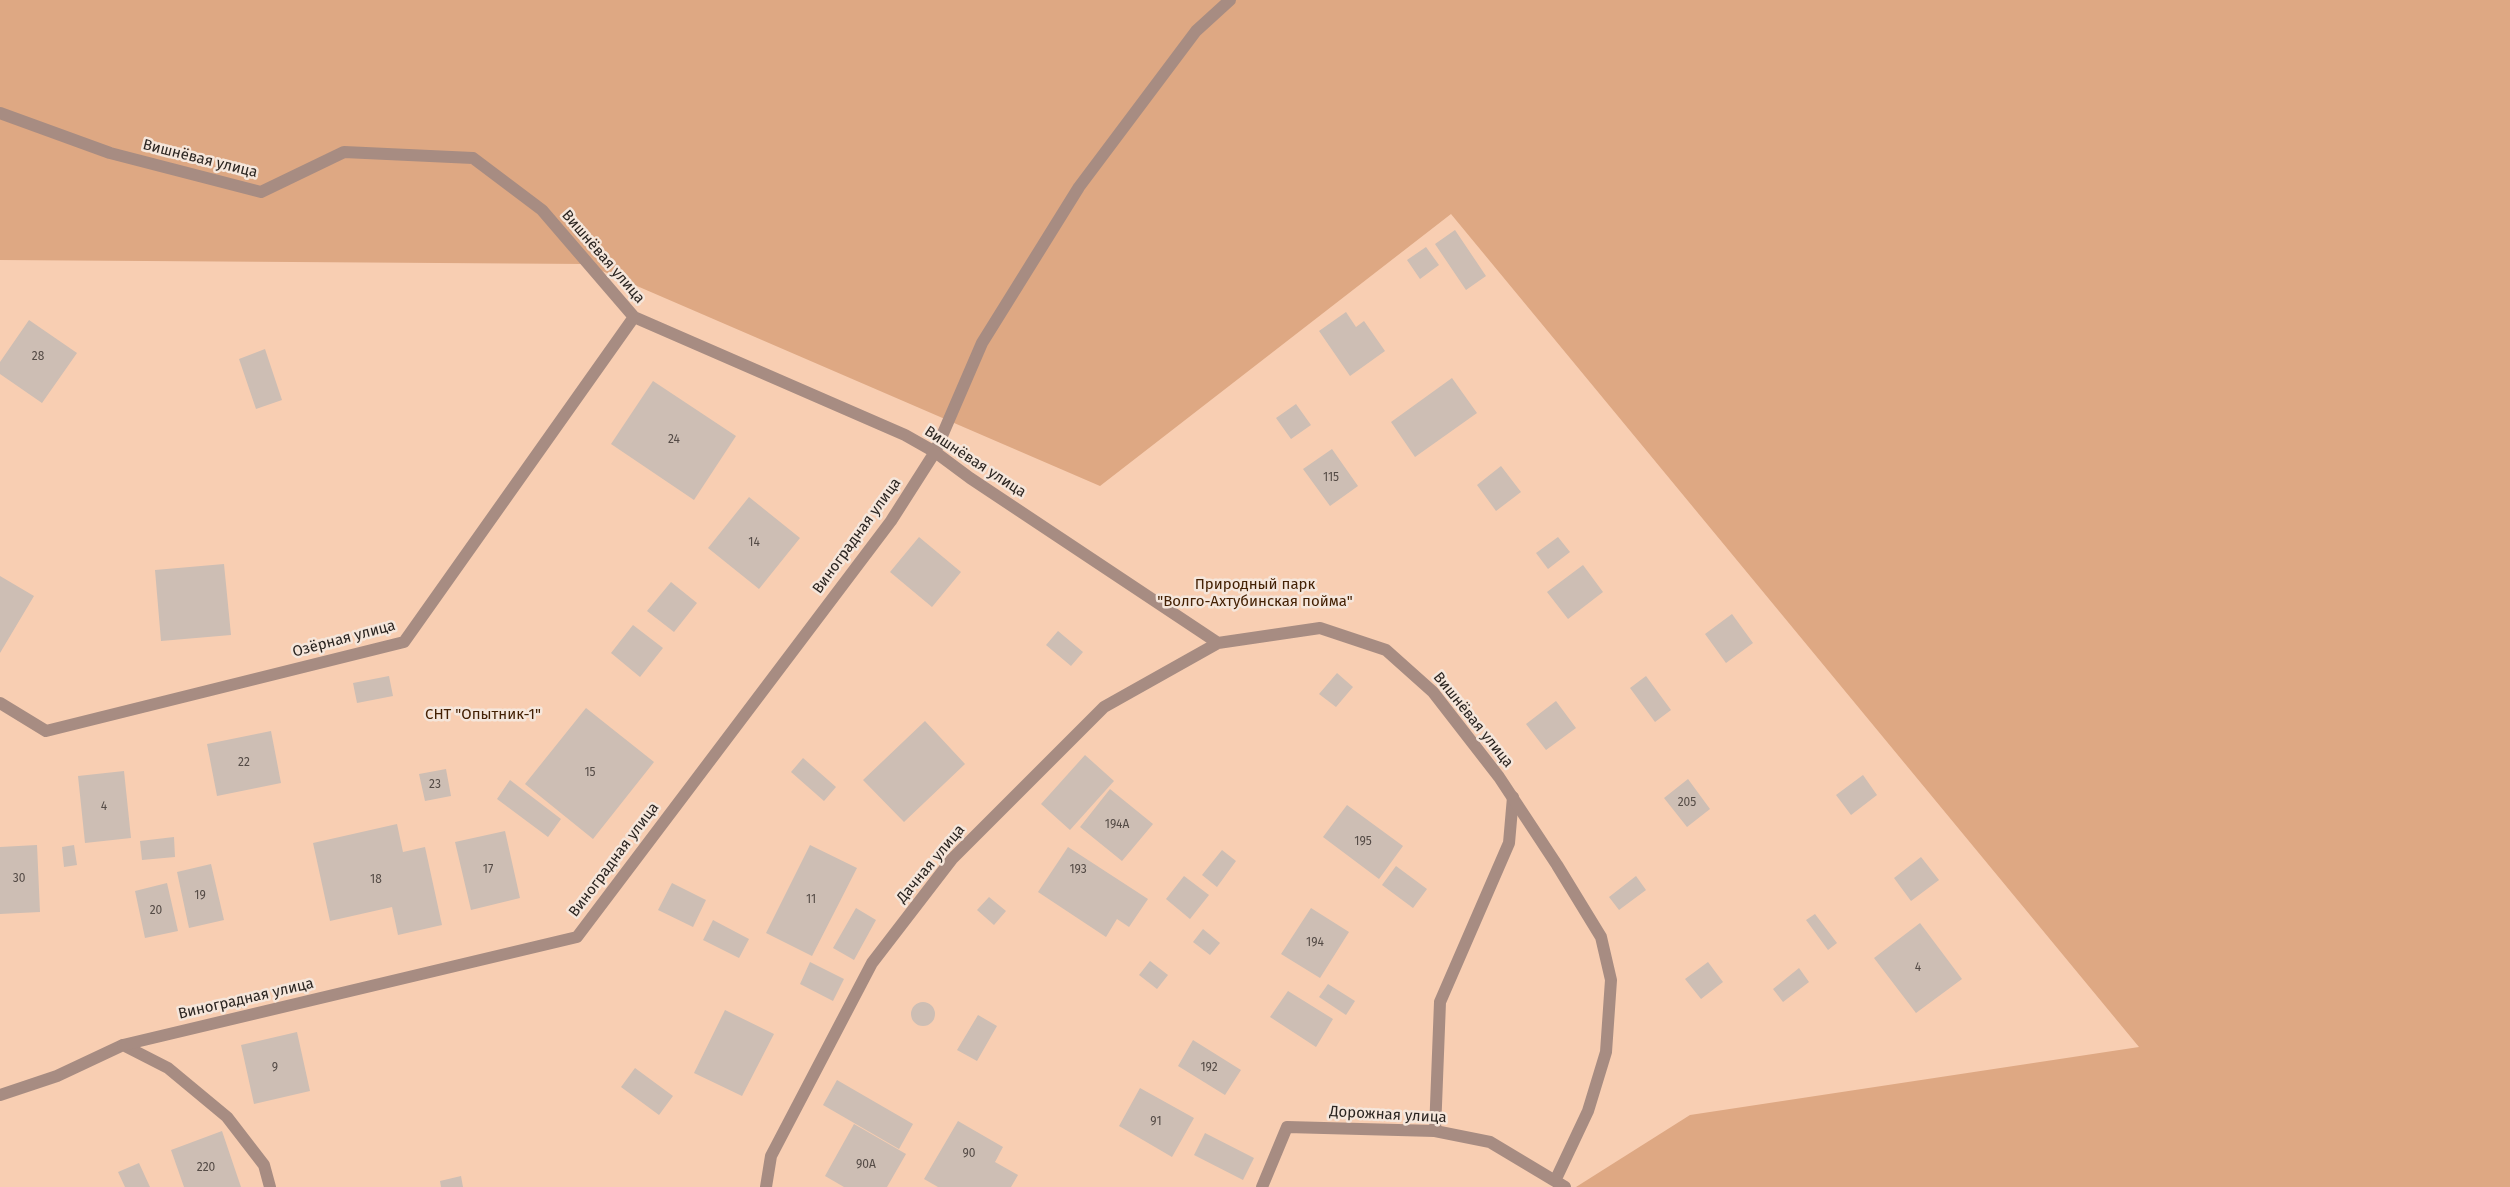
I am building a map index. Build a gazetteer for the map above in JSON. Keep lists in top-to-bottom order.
{
  "streets": {
    "street": [
      "Вишнёвая улица",
      "Виноградная улица",
      "Озёрная улица",
      "Дачная улица",
      "Дорожная улица"
    ]
  },
  "crossings": [
    ["Вишнёвая улица", "Виноградная улица"],
    ["Вишнёвая улица", "Озёрная улица"],
    ["Вишнёвая улица", "Дачная улица"],
    ["Вишнёвая улица", "Дорожная улица"]
  ],
  "parks": ["Природный парк \"Волго-Ахтубинская пойма\"", "СНТ \"Опытник-1\""],
  "house_numbers": [
    "28",
    "24",
    "115",
    "14",
    "22",
    "15",
    "23",
    "205",
    "4",
    "194А",
    "195",
    "17",
    "193",
    "30",
    "18",
    "19",
    "11",
    "20",
    "194",
    "4",
    "9",
    "192",
    "91",
    "90",
    "90А",
    "220"
  ]
}
